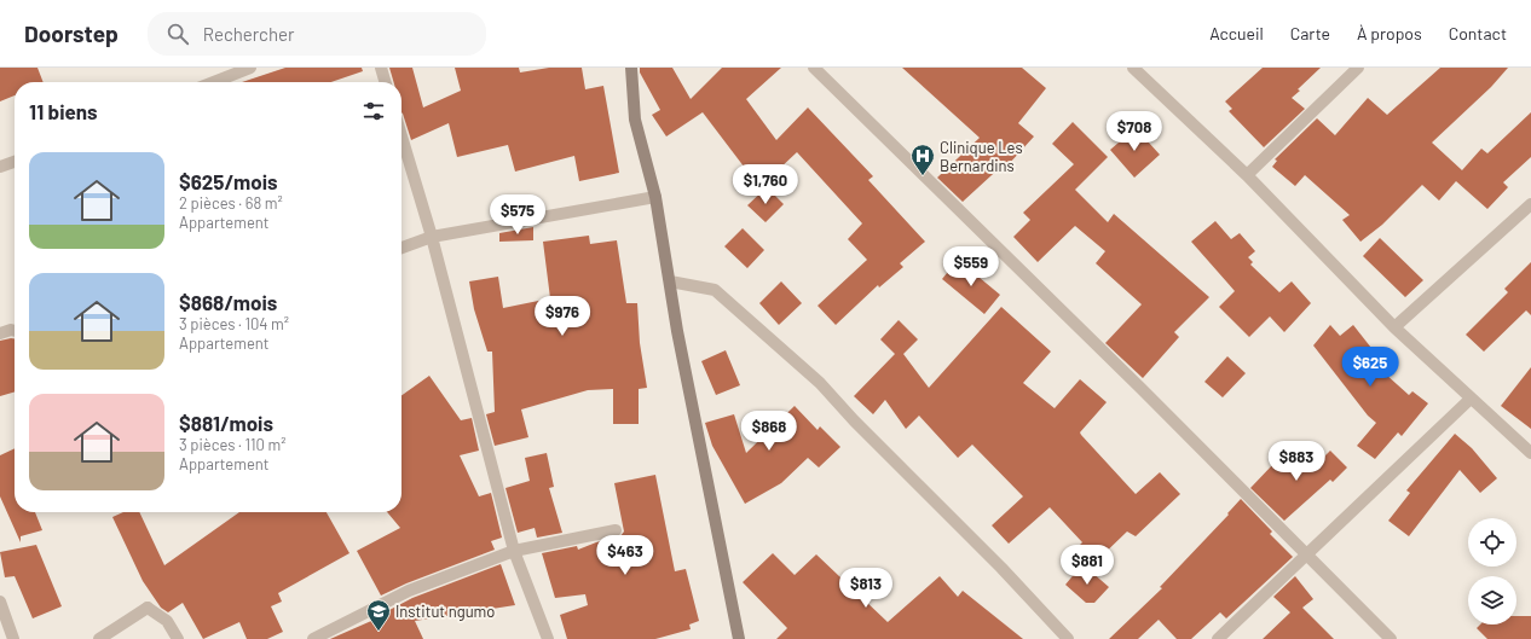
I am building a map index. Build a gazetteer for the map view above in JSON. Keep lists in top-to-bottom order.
{
  "places": {
    "hospital": ["Clinique Les Bernardins"],
    "school or university": ["Institut ngumo"]
  },
  "page": {
    "header": "Doorstep",
    "search": "Rechercher",
    "nav": [
      "Accueil",
      "Carte",
      "À propos",
      "Contact"
    ],
    "heading": "11 biens",
    "price": [
      "$708",
      "$1,760",
      "$575",
      "$559",
      "$976",
      "$625",
      "$868",
      "$883",
      "$463",
      "$881",
      "$813"
    ],
    "list": [
      {
        "name": "$625/mois",
        "note": "2 pièces · 68 m² · Appartement"
      },
      {
        "name": "$868/mois",
        "note": "3 pièces · 104 m² · Appartement"
      },
      {
        "name": "$881/mois",
        "note": "3 pièces · 110 m² · Appartement"
      }
    ]
  }
}
